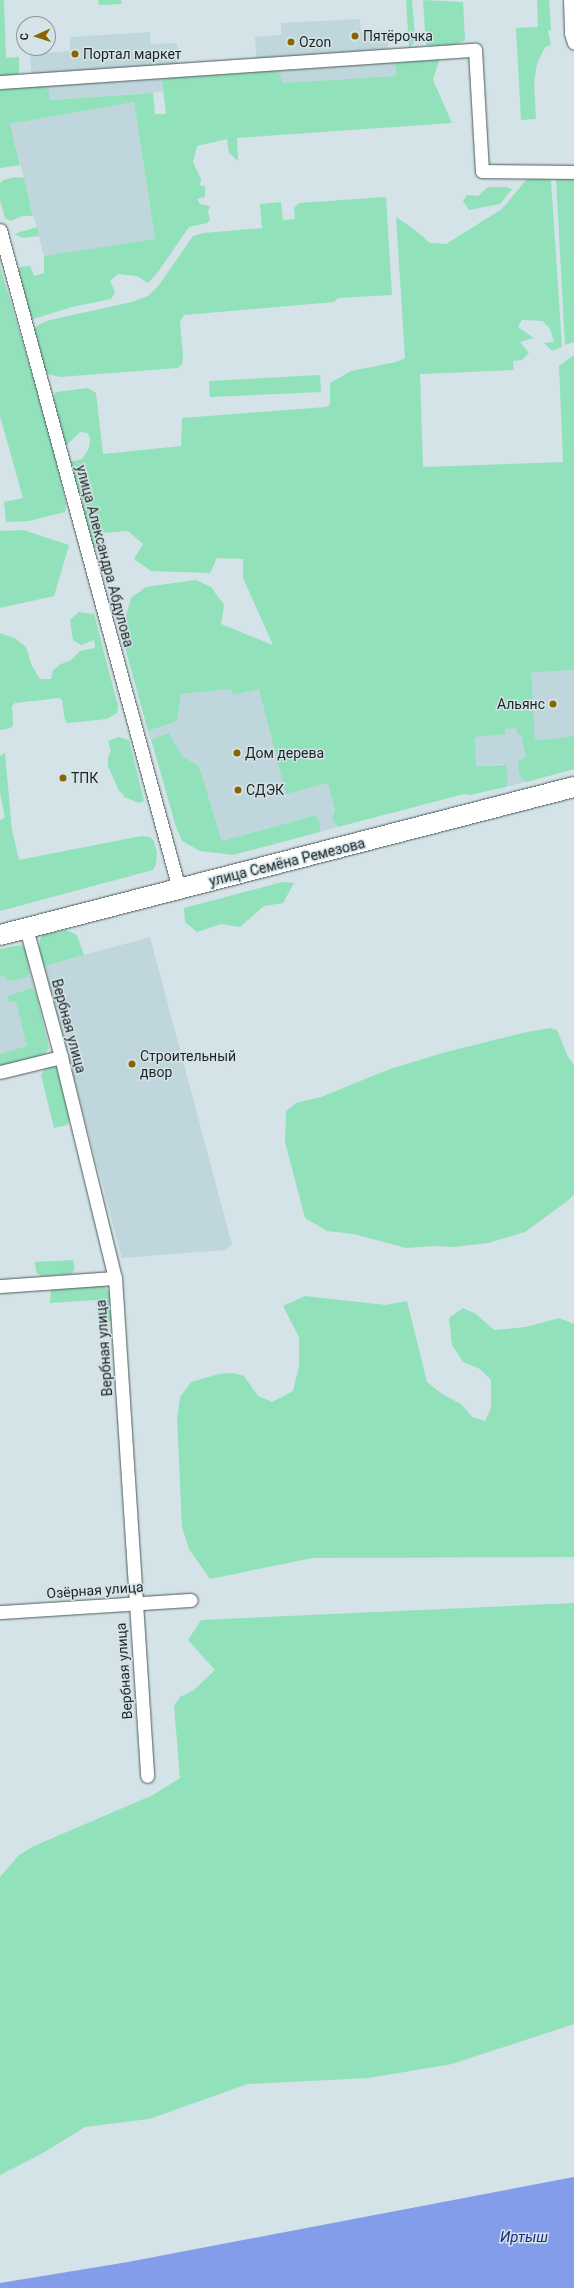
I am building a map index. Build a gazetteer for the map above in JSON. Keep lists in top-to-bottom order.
{
  "streets": {
    "main road": ["улица Семёна Ремезова"],
    "street": ["улица Александра Абдулова", "Вербная улица", "Озёрная улица"]
  },
  "crossings": [
    ["улица Александра Абдулова", "улица Семёна Ремезова"],
    ["улица Семёна Ремезова", "Вербная улица"],
    ["Вербная улица", "Озёрная улица"]
  ],
  "water": ["Иртыш"],
  "places": [
    "Пятёрочка",
    "Ozon",
    "Портал маркет",
    "Альянс",
    "Дом дерева",
    "ТПК",
    "СДЭК",
    "Строительный двор"
  ],
  "north": "left"
}
